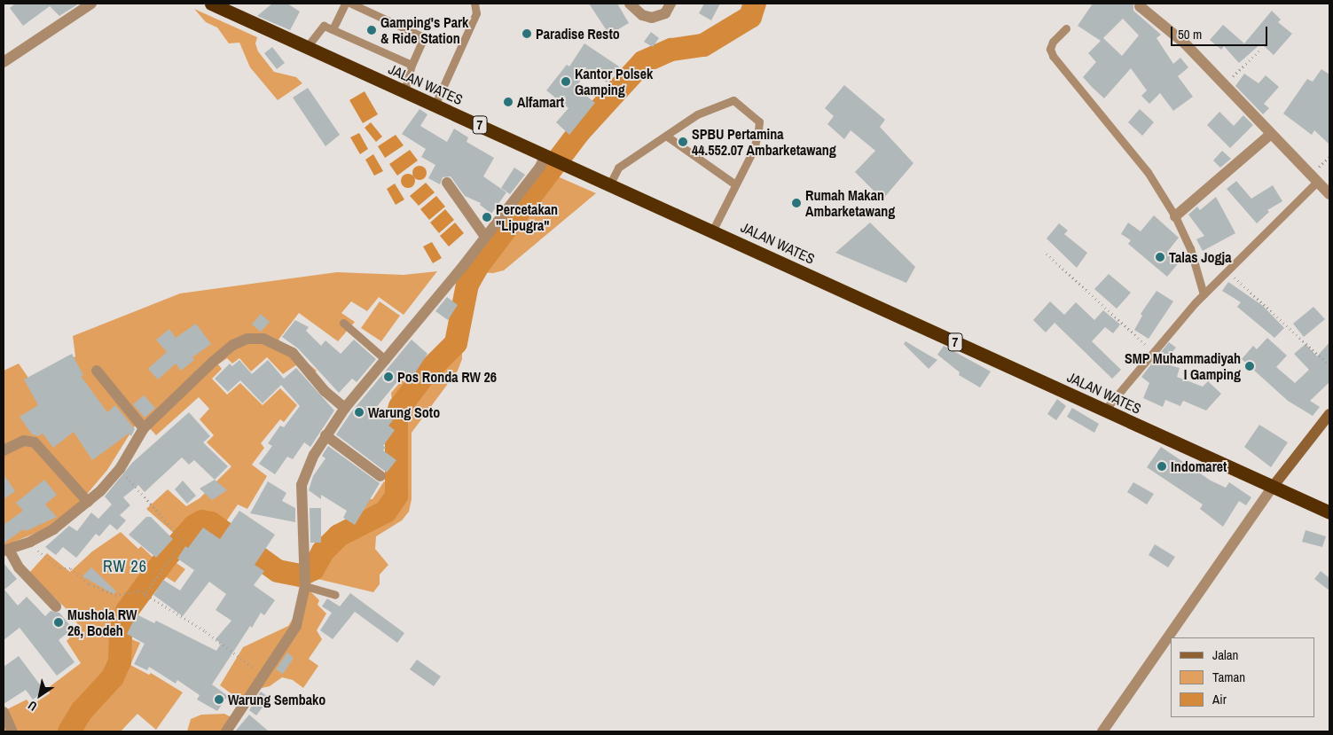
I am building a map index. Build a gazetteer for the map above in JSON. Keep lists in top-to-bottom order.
{
  "streets": {
    "highway": ["JALAN WATES", "7"]
  },
  "districts": ["RW 26"],
  "places": [
    "Gamping's Park & Ride Station",
    "Paradise Resto",
    "Kantor Polsek Gamping",
    "Alfamart",
    "SPBU Pertamina 44.552.07 Ambarketawang",
    "Rumah Makan Ambarketawang",
    "Percetakan \"Lipugra\"",
    "Talas Jogja",
    "SMP Muhammadiyah I Gamping",
    "Pos Ronda RW 26",
    "Warung Soto",
    "Indomaret",
    "Mushola RW 26, Bodeh",
    "Warung Sembako"
  ],
  "legend": ["Jalan", "Taman", "Air"],
  "scale_bar": "50 m",
  "north": "bottom left"
}
